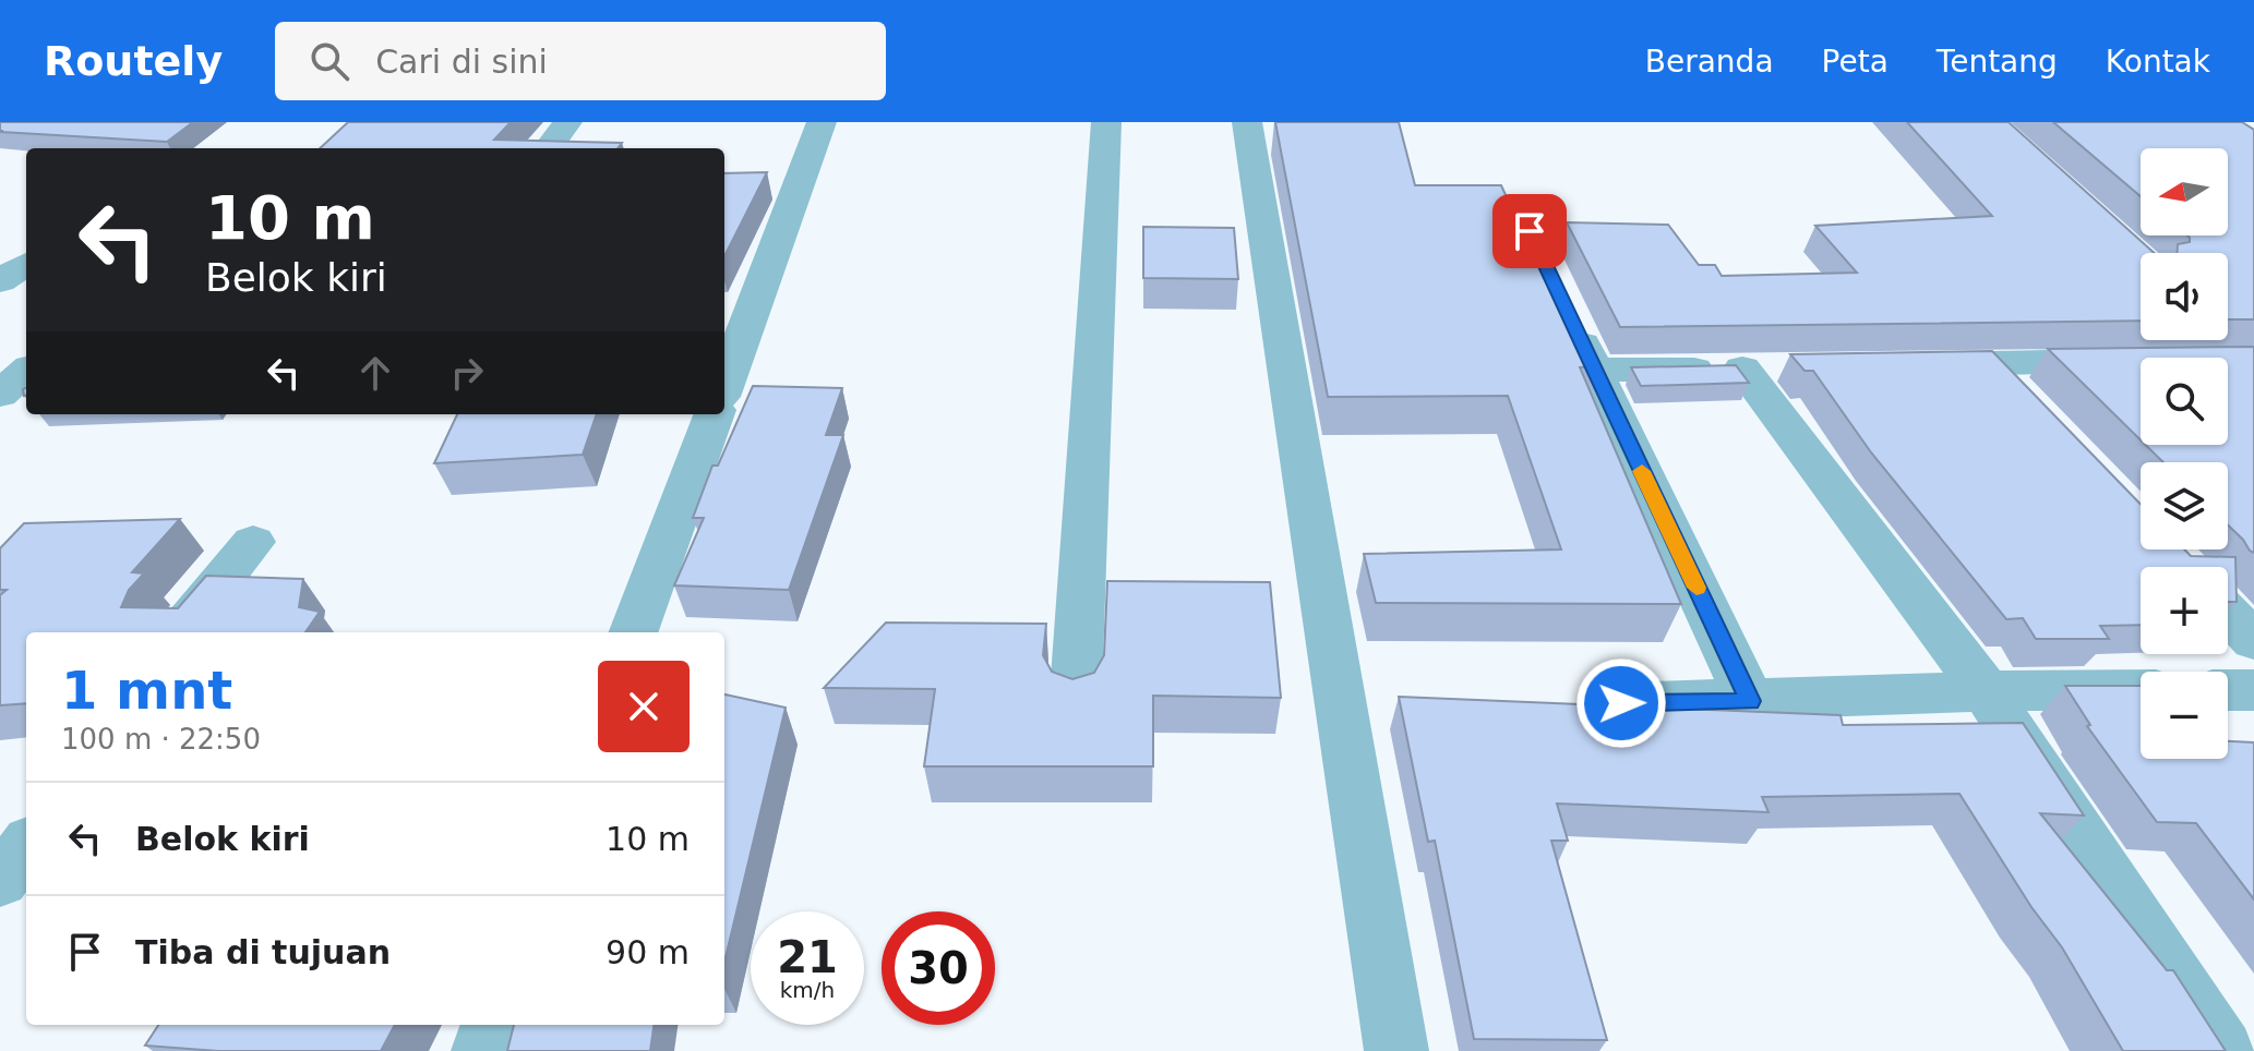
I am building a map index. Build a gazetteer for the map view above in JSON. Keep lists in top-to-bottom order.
{
  "north": "left",
  "page": {
    "header": "Routely",
    "search": "Cari di sini",
    "nav": [
      "Beranda",
      "Peta",
      "Tentang",
      "Kontak"
    ],
    "map_buttons": ["+", "−"],
    "turn": ["10 m", "Belok kiri"],
    "heading": ["1 mnt", "100 m · 22:50"],
    "list": [
      {
        "name": "Belok kiri",
        "value": "10 m"
      },
      {
        "name": "Tiba di tujuan",
        "value": "90 m"
      }
    ],
    "speed": "21 km/h",
    "limit": "30"
  }
}
